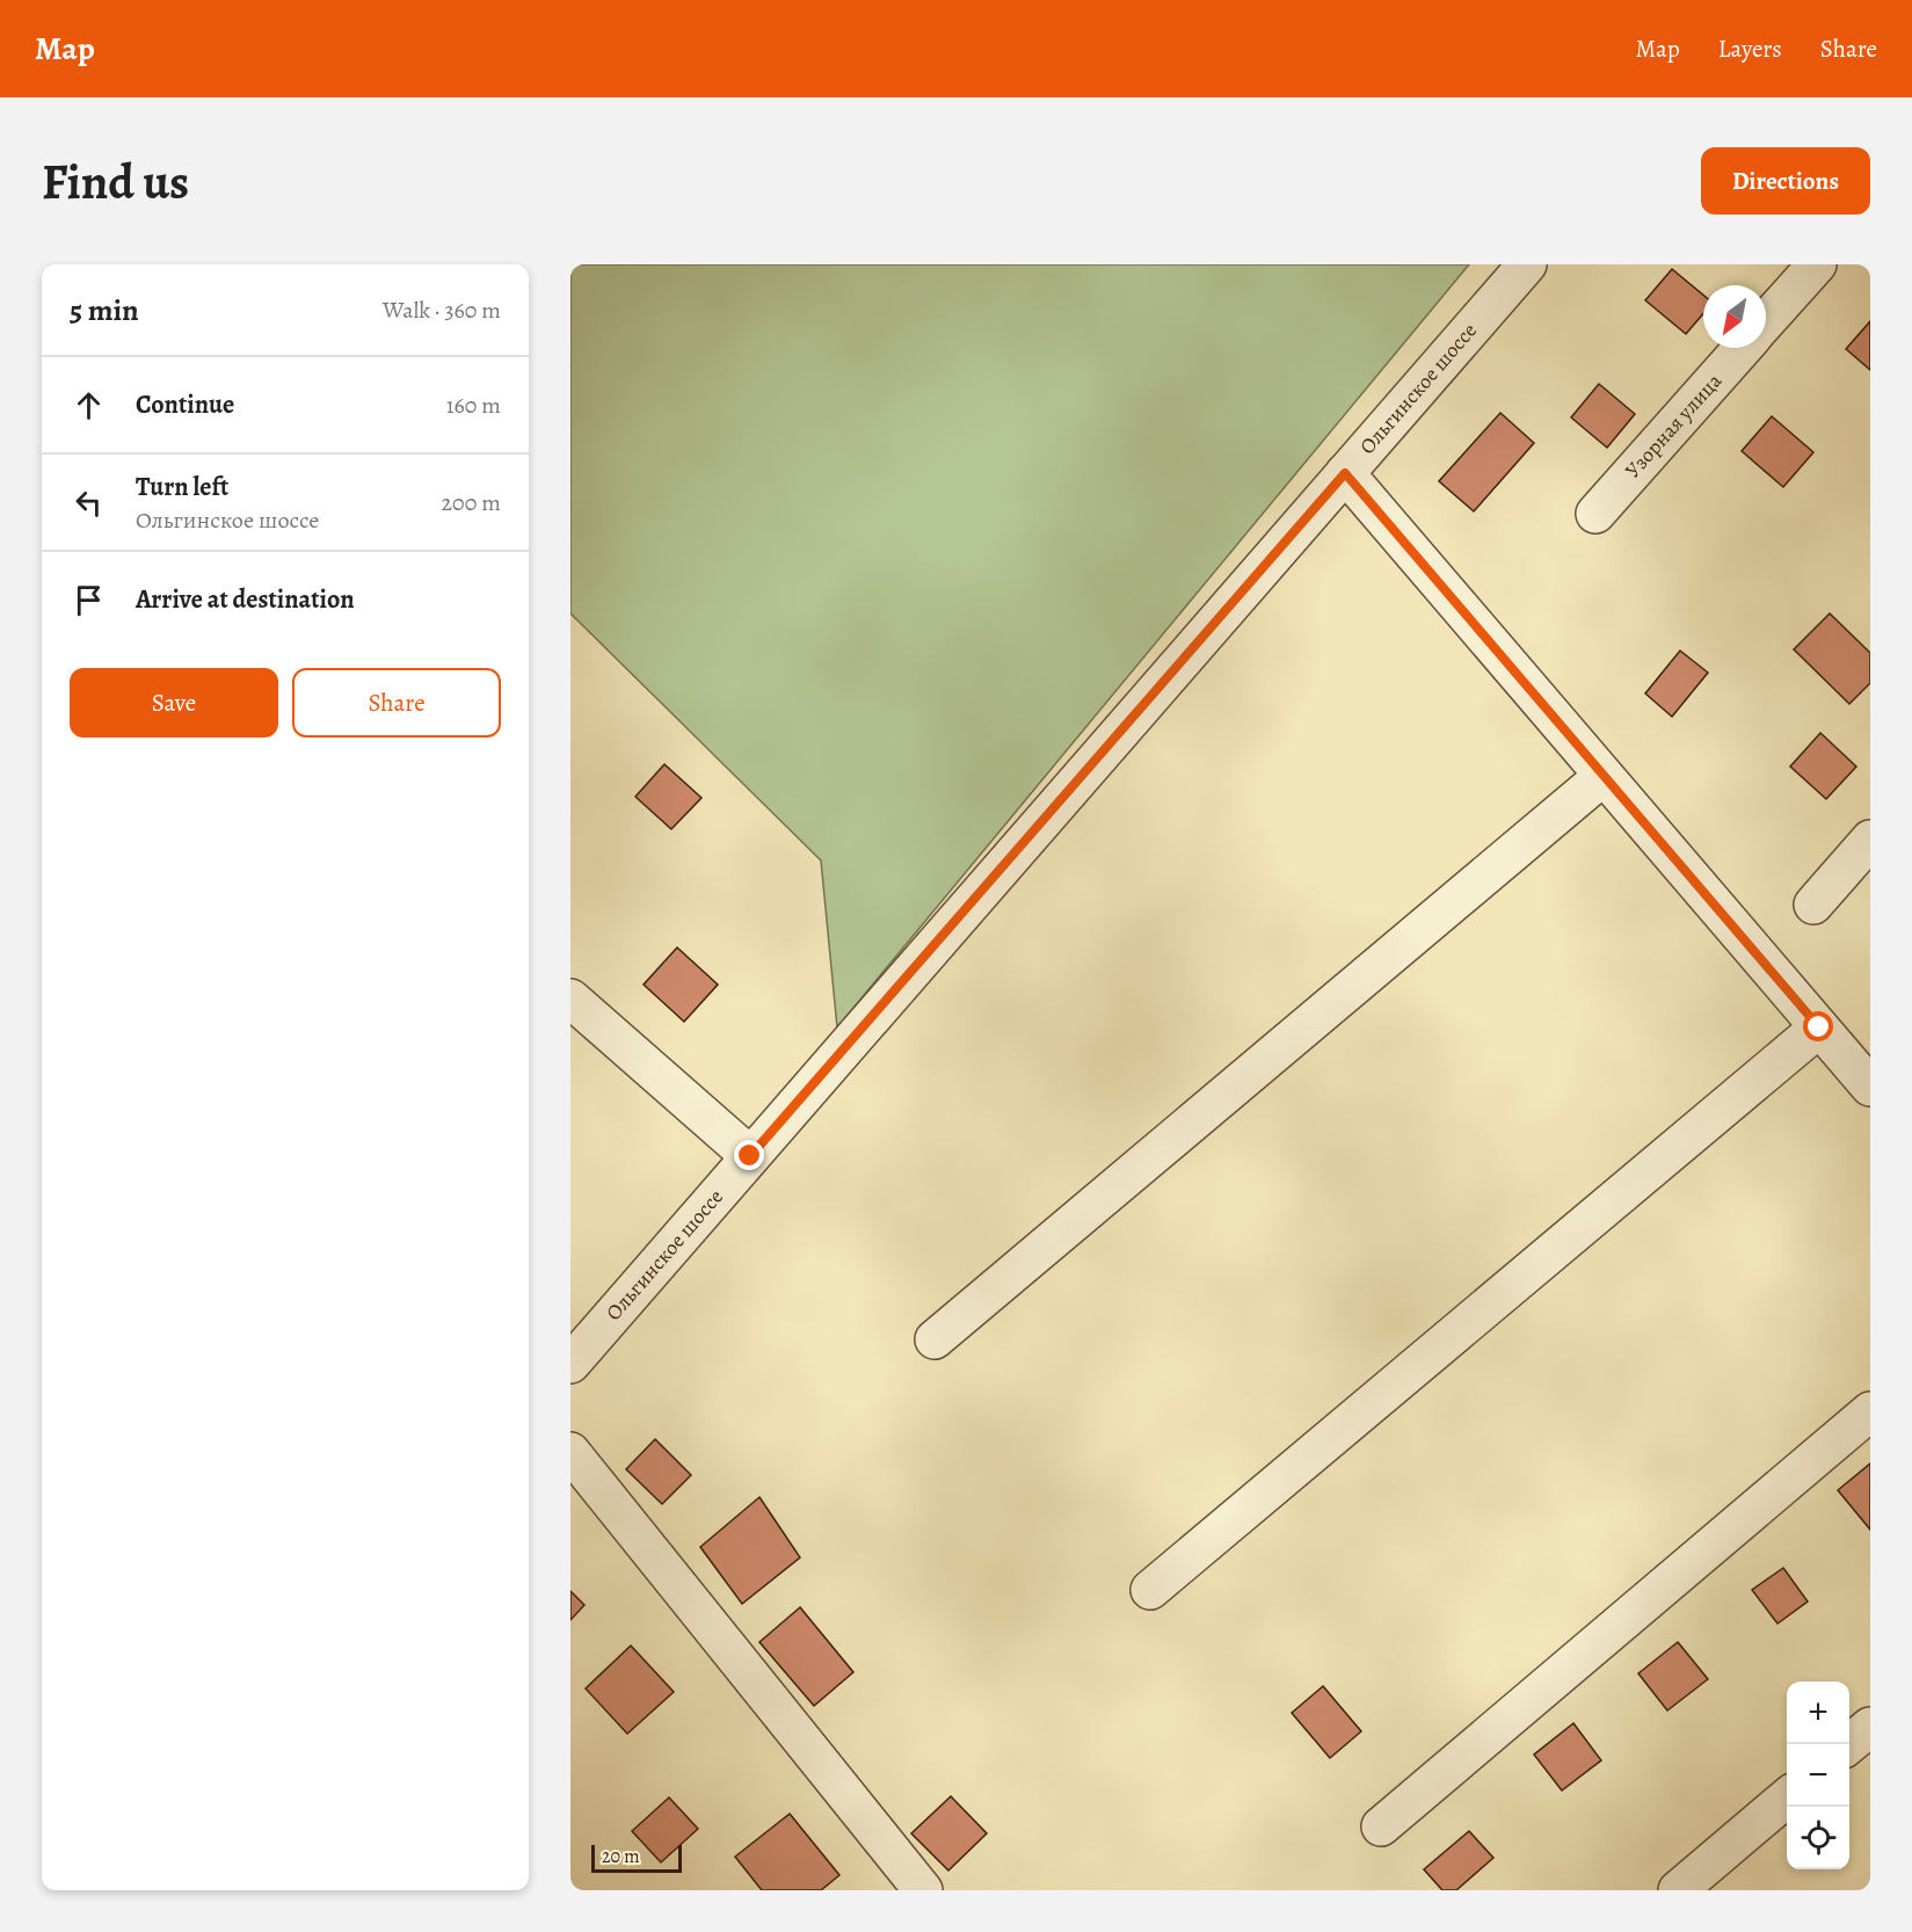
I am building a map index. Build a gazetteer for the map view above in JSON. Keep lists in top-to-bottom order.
{
  "streets": {
    "street": ["Ольгинское шоссе", "Узорная улица"]
  },
  "scale_bar": "20 m",
  "north": "bottom left",
  "page": {
    "header": "Map",
    "nav": ["Map", "Layers", "Share"],
    "buttons": [
      "Directions",
      ["Save", "Share"]
    ],
    "title": "Find us",
    "heading": ["5 min", "Walk · 360 m"],
    "list": [
      ["Continue", "160 m"],
      ["Turn left", "Ольгинское шоссе", "200 m"],
      "Arrive at destination"
    ],
    "map_buttons": ["+", "−"],
    "scale": "20 m"
  }
}
